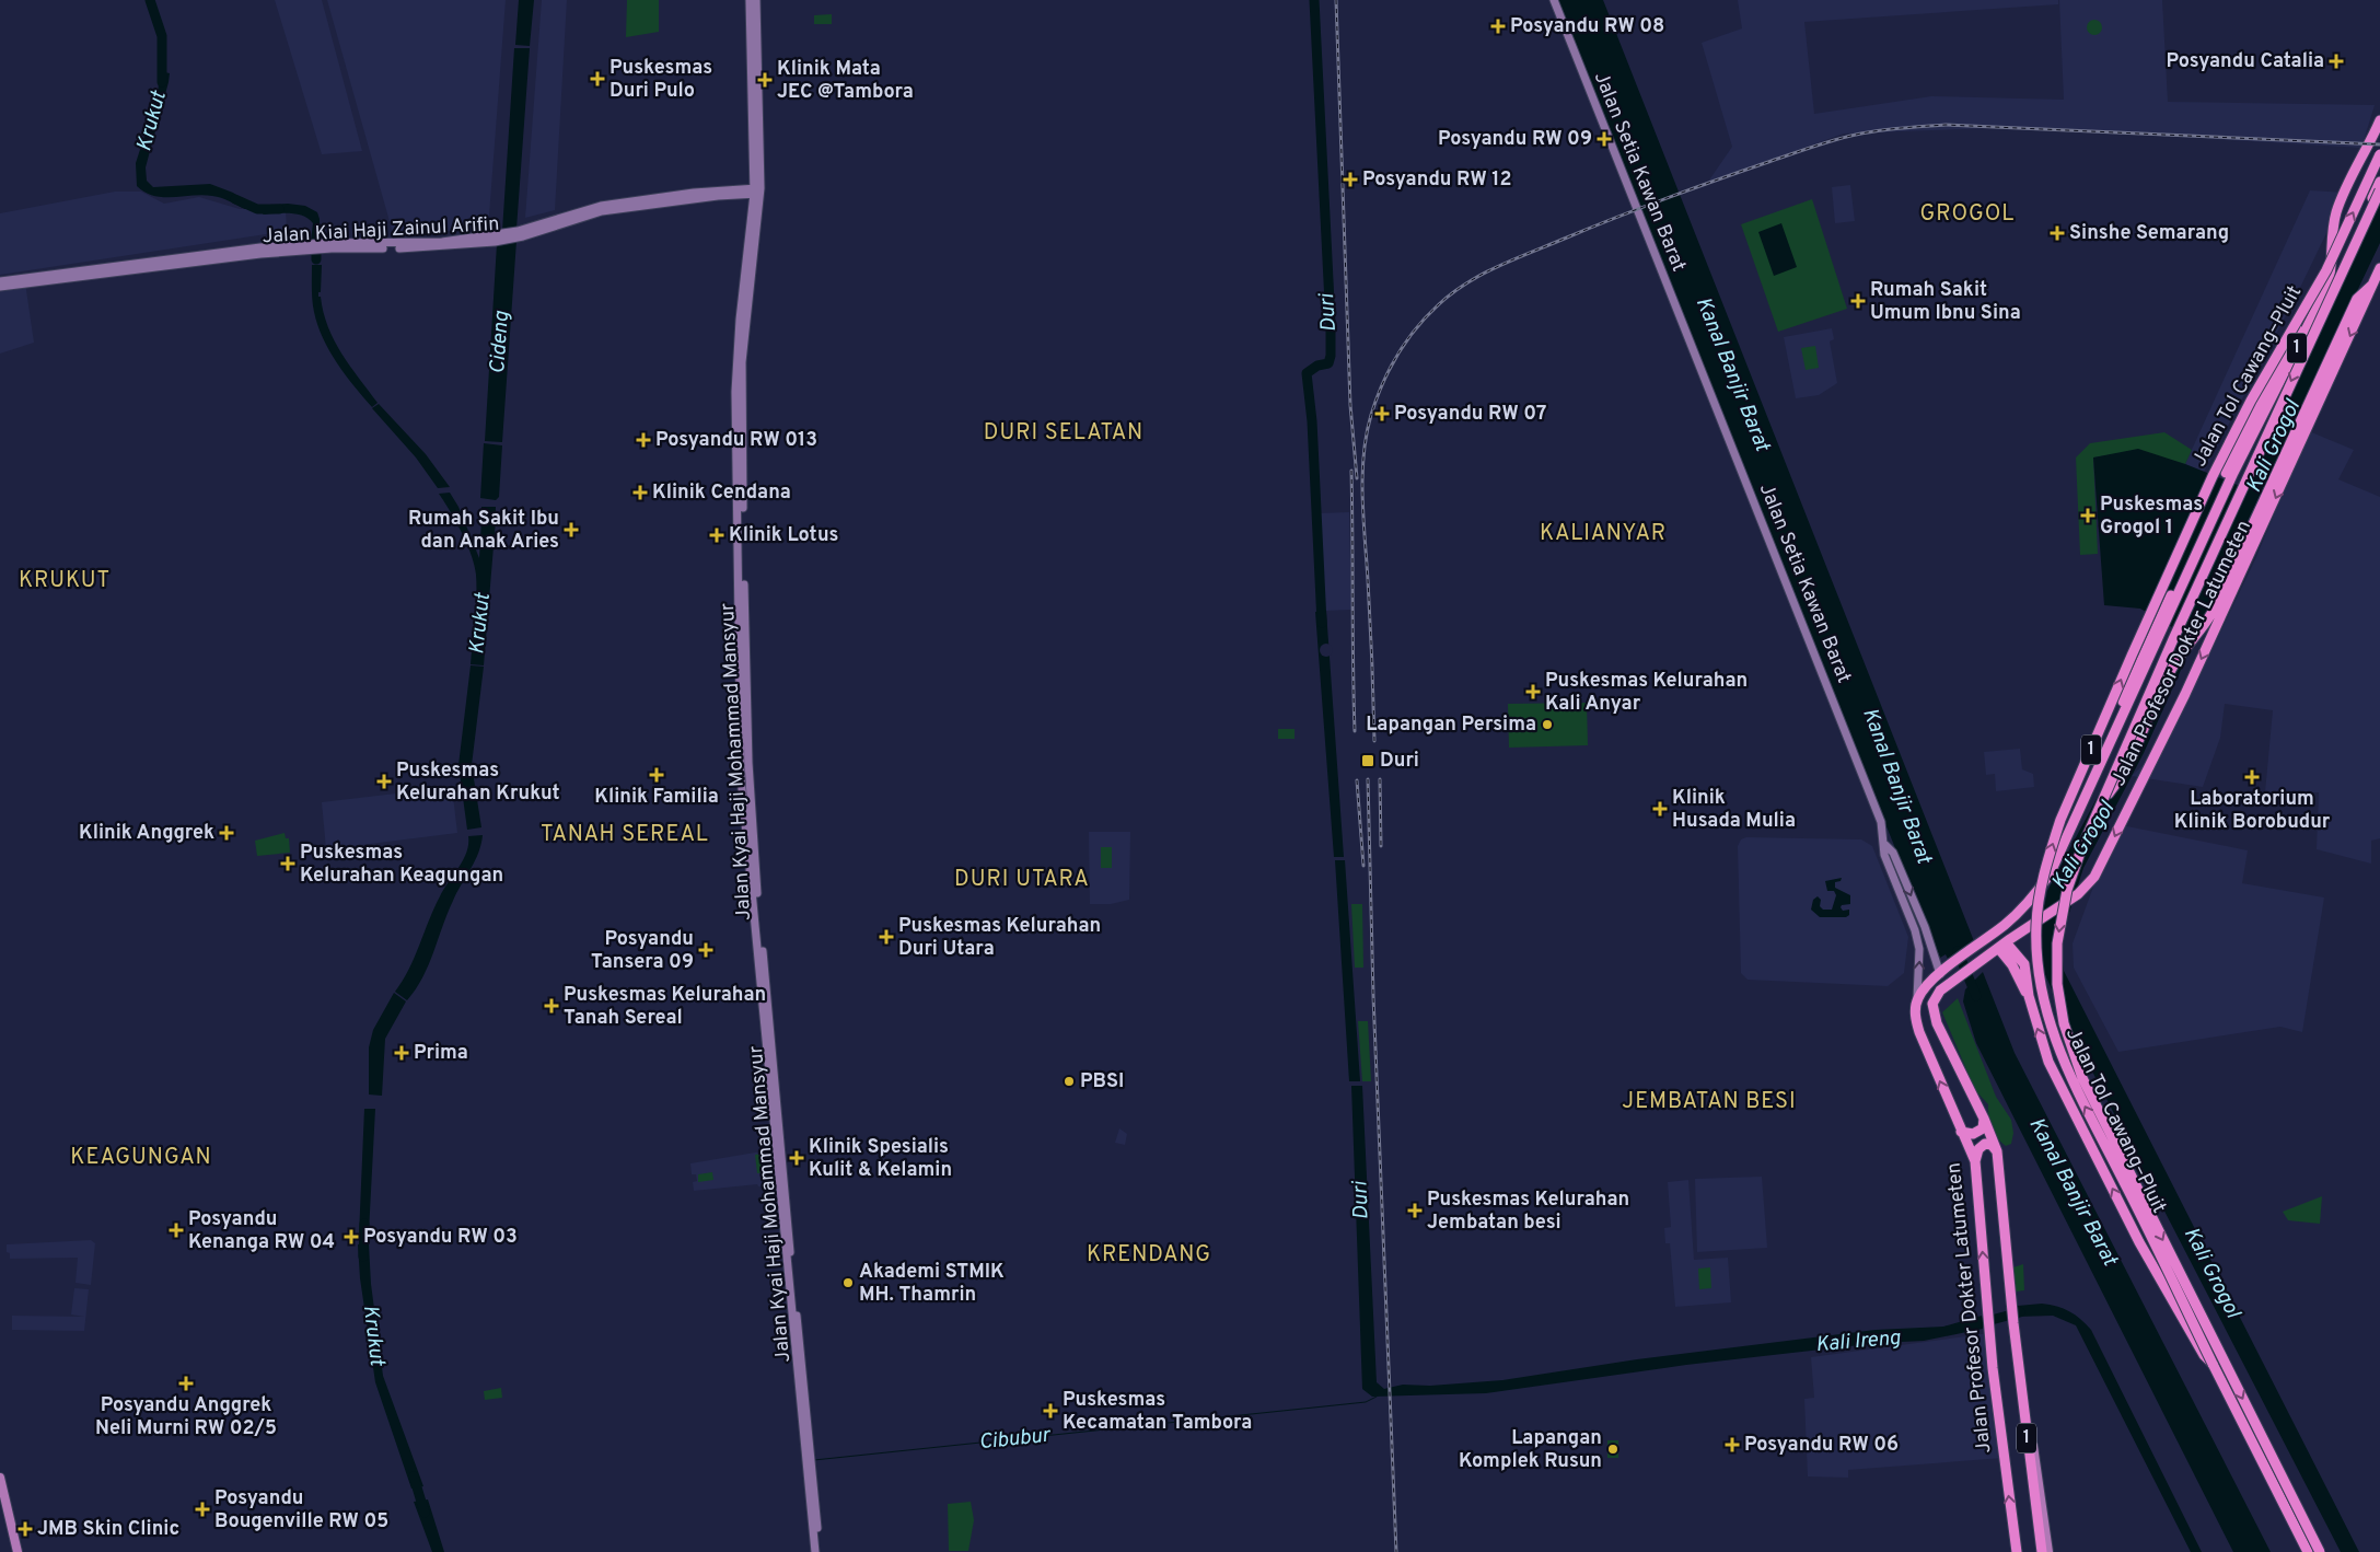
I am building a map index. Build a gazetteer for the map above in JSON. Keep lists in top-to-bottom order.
{
  "streets": {
    "highway": ["1", "Jalan Tol Cawang–Pluit", "Jalan Profesor Dokter Latumeten"],
    "main road": ["Jalan Setia Kawan Barat", "Jalan Kiai Haji Zainul Arifin", "Jalan Kyai Haji Mohammad Mansyur"]
  },
  "crossings": [
    ["Jalan Setia Kawan Barat", "Jalan Profesor Dokter Latumeten"],
    ["Jalan Kiai Haji Zainul Arifin", "Jalan Kyai Haji Mohammad Mansyur"]
  ],
  "districts": [
    "GROGOL",
    "DURI SELATAN",
    "KALIANYAR",
    "KRUKUT",
    "TANAH SEREAL",
    "DURI UTARA",
    "JEMBATAN BESI",
    "KEAGUNGAN",
    "KRENDANG"
  ],
  "water": [
    "Krukut",
    "Duri",
    "Cideng",
    "Kanal Banjir Barat",
    "Kali Grogol",
    "Kali Ireng",
    "Cibubur"
  ],
  "places": {
    "health": [
      "Posyandu RW 08",
      "Posyandu Catalia",
      "Puskesmas Duri Pulo",
      "Klinik Mata JEC @Tambora",
      "Posyandu RW 09",
      "Posyandu RW 12",
      "Sinshe Semarang",
      "Rumah Sakit Umum Ibnu Sina",
      "Posyandu RW 07",
      "Posyandu RW 013",
      "Klinik Cendana",
      "Puskesmas Grogol 1",
      "Rumah Sakit Ibu dan Anak Aries",
      "Klinik Lotus",
      "Puskesmas Kelurahan Kali Anyar",
      "Klinik Familia",
      "Laboratorium Klinik Borobudur",
      "Puskesmas Kelurahan Krukut",
      "Klinik Husada Mulia",
      "Klinik Anggrek",
      "Puskesmas Kelurahan Keagungan",
      "Puskesmas Kelurahan Duri Utara",
      "Posyandu Tansera 09",
      "Puskesmas Kelurahan Tanah Sereal",
      "Prima",
      "Klinik Spesialis Kulit & Kelamin",
      "Puskesmas Kelurahan Jembatan besi",
      "Posyandu Kenanga RW 04",
      "Posyandu RW 03",
      "Posyandu Anggrek Neli Murni RW 02/5",
      "Puskesmas Kecamatan Tambora",
      "Posyandu RW 06",
      "Posyandu Bougenville RW 05",
      "JMB Skin Clinic"
    ],
    "other": [
      "Lapangan Persima",
      "PBSI",
      "Akademi STMIK MH. Thamrin",
      "Lapangan Komplek Rusun"
    ],
    "transit": ["Duri"]
  }
}
